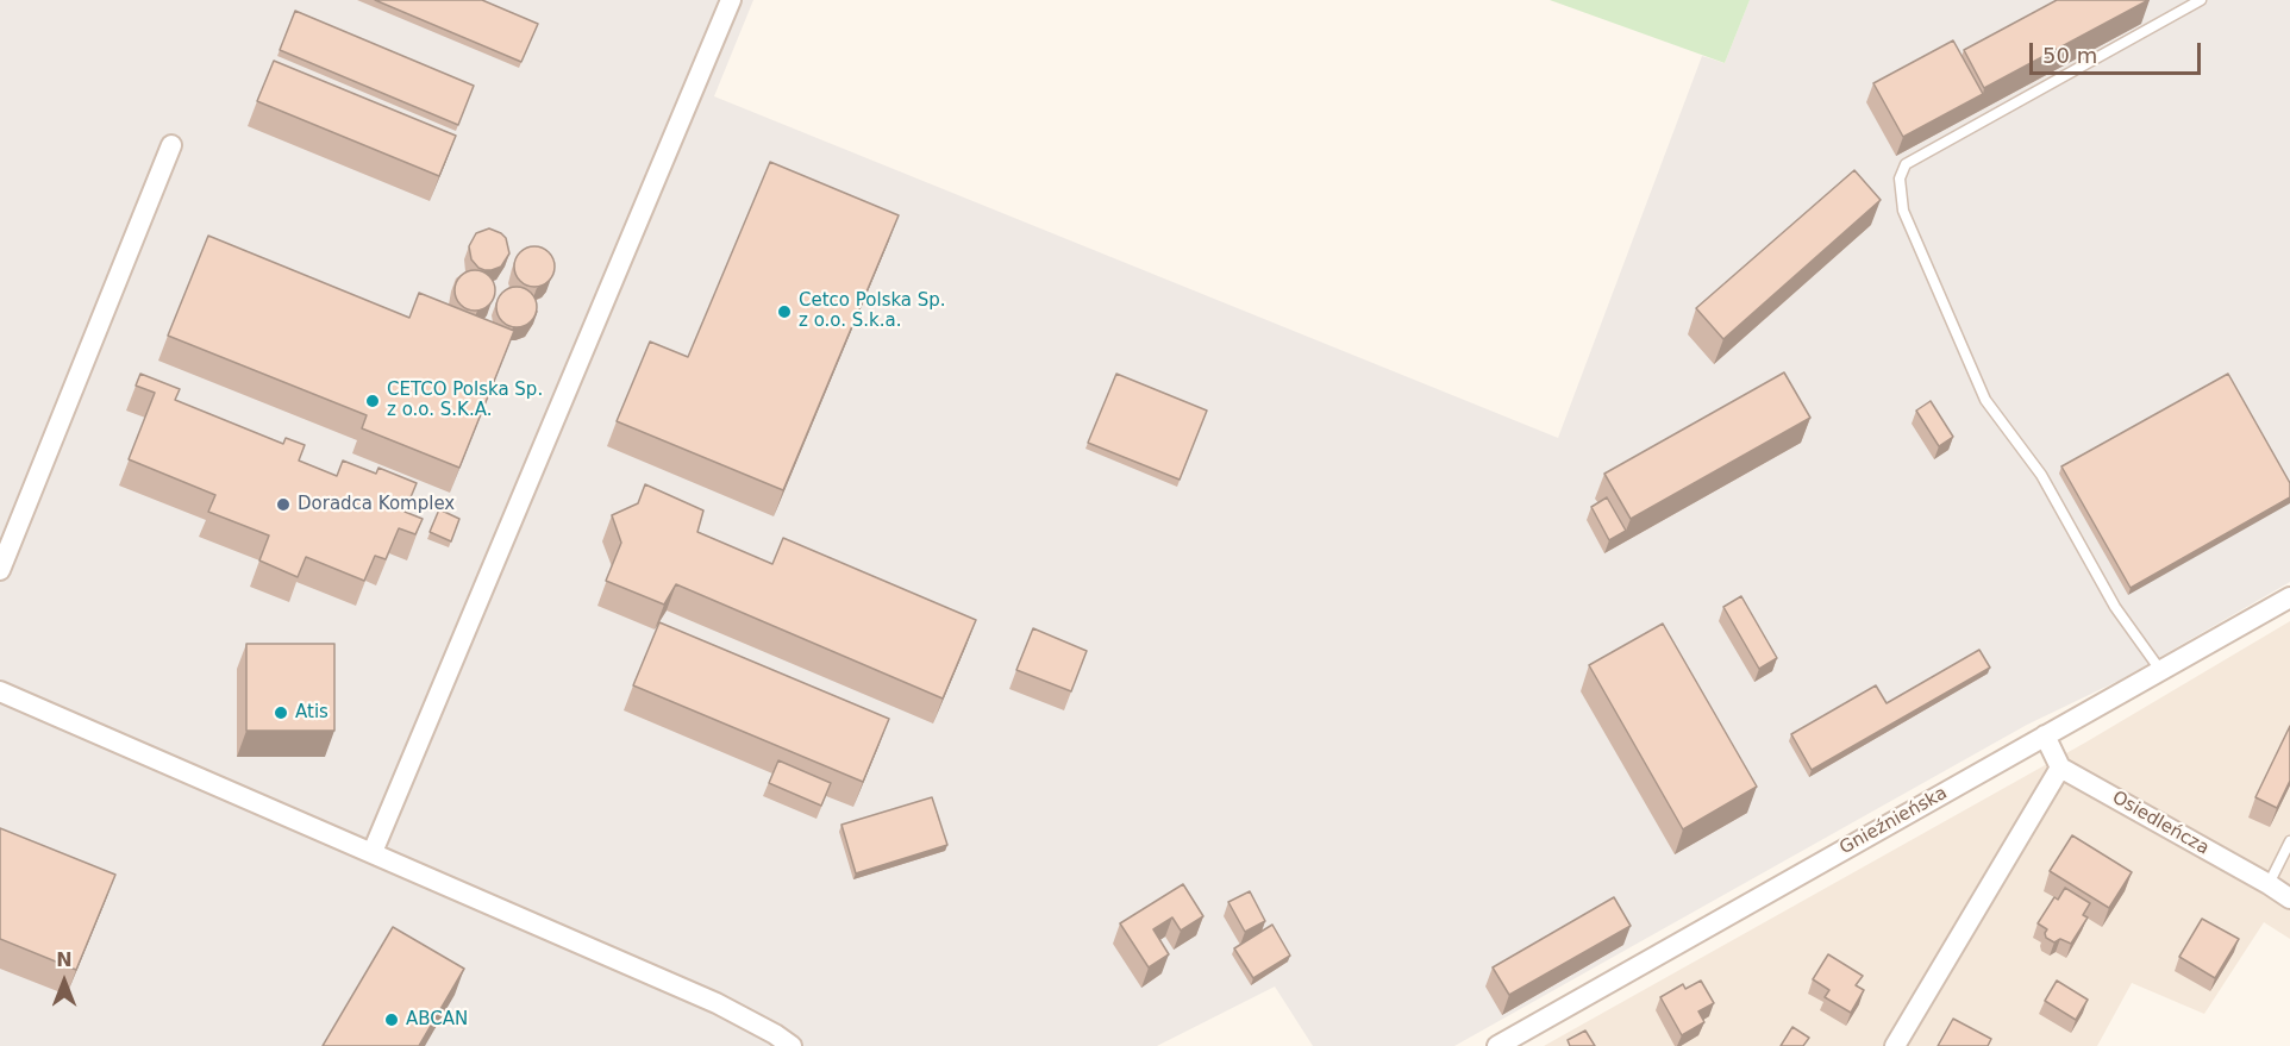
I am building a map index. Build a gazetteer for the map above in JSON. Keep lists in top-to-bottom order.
{
  "streets": {
    "street": ["Gnieźnieńska", "Osiedleńcza"]
  },
  "places": [
    "Cetco Polska Sp. z o.o. S.k.a.",
    "CETCO Polska Sp. z o.o. S.K.A.",
    "Doradca Komplex",
    "Atis",
    "ABCAN"
  ],
  "scale_bar": "50 m",
  "north": "top"
}
